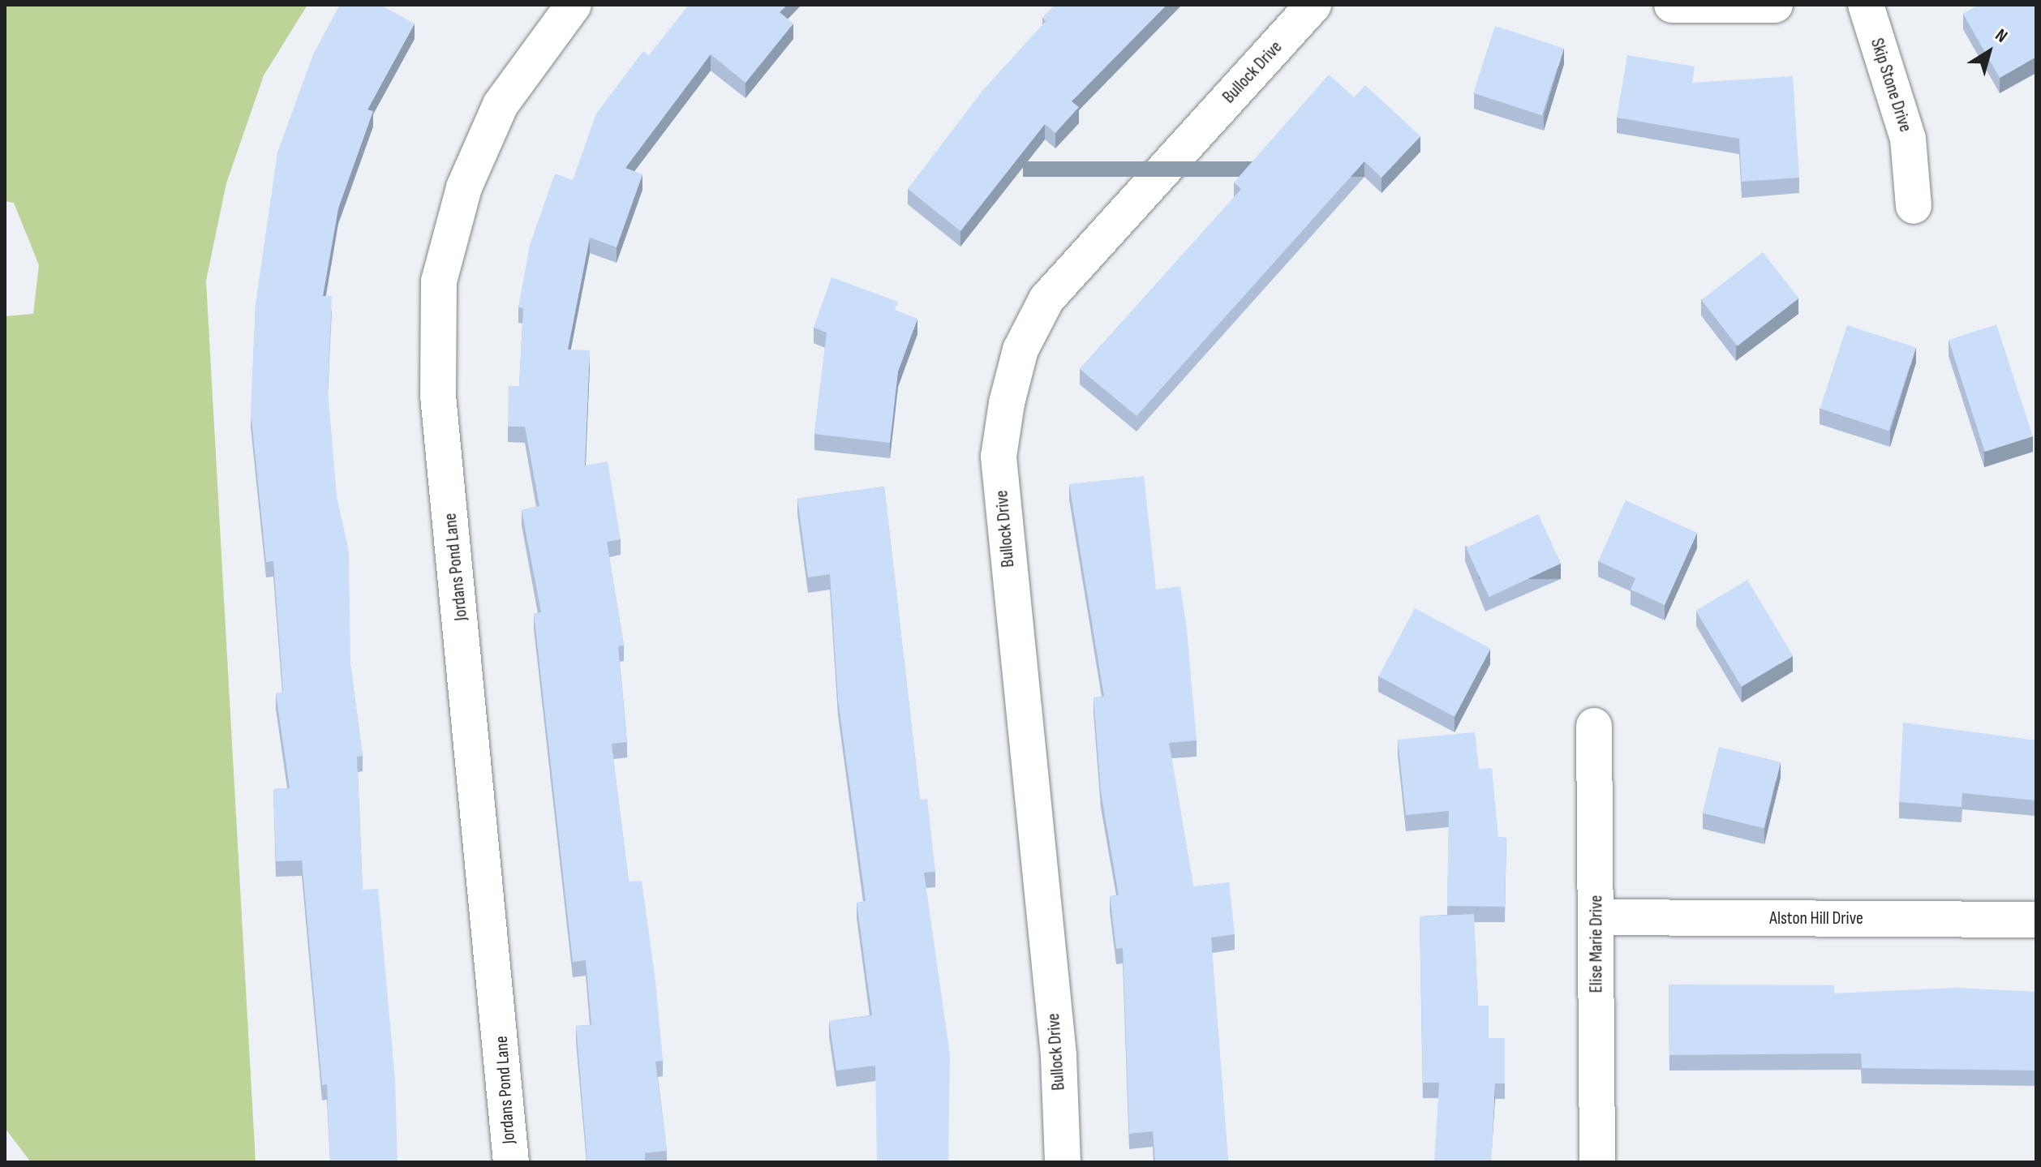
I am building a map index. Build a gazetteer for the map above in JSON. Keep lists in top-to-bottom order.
{
  "streets": {
    "street": [
      "Bullock Drive",
      "Skip Stone Drive",
      "Jordans Pond Lane",
      "Alston Hill Drive",
      "Elise Marie Drive"
    ]
  },
  "crossings": [
    ["Alston Hill Drive", "Elise Marie Drive"]
  ],
  "north": "top right"
}
